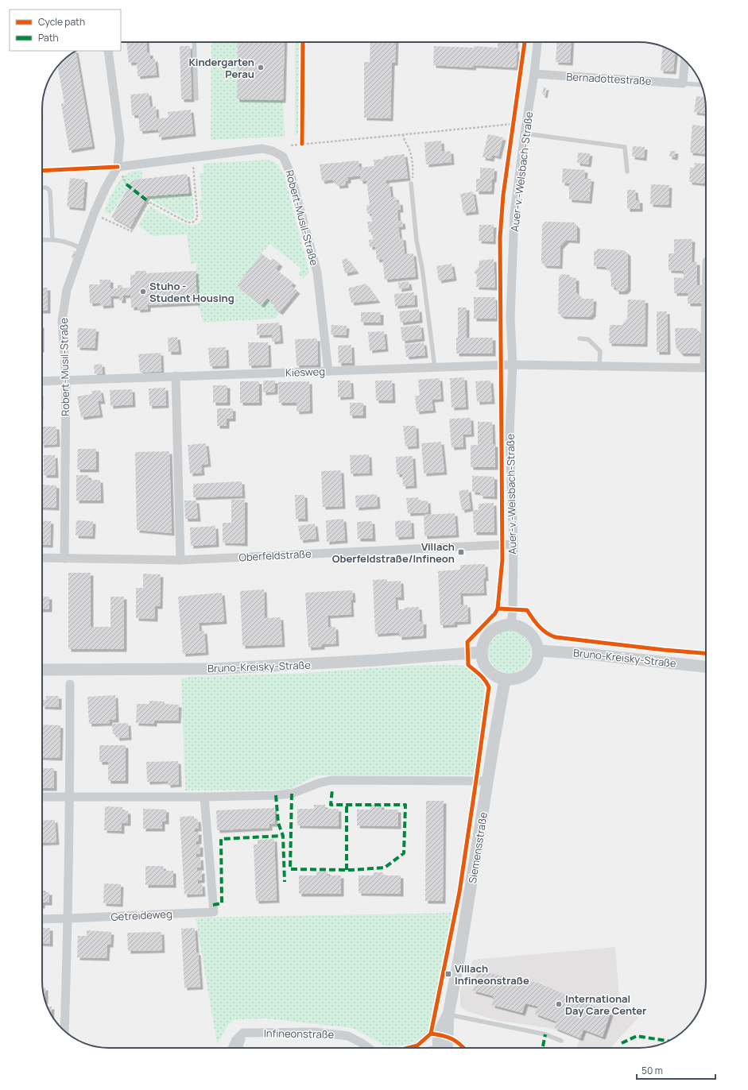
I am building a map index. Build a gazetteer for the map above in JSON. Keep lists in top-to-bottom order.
{
  "streets": {
    "street": [
      "Bernadottestraße",
      "Auer-v.-Welsbach-Straße",
      "Robert-Musil-Straße",
      "Kiesweg",
      "Oberfeldstraße",
      "Bruno-Kreisky-Straße",
      "Siemensstraße",
      "Getreideweg",
      "Infineonstraße"
    ]
  },
  "crossings": [
    ["Bernadottestraße", "Auer-v.-Welsbach-Straße"],
    ["Auer-v.-Welsbach-Straße", "Kiesweg"],
    ["Auer-v.-Welsbach-Straße", "Oberfeldstraße"],
    ["Auer-v.-Welsbach-Straße", "Bruno-Kreisky-Straße"],
    ["Auer-v.-Welsbach-Straße", "Siemensstraße"],
    ["Robert-Musil-Straße", "Kiesweg"],
    ["Robert-Musil-Straße", "Oberfeldstraße"],
    ["Bruno-Kreisky-Straße", "Siemensstraße"]
  ],
  "places": {
    "other": ["Kindergarten Perau", "Stuho - Student Housing", "International Day Care Center"],
    "transit": ["Villach Oberfeldstraße/Infineon", "Villach Infineonstraße"]
  },
  "legend": ["Cycle path", "Path"],
  "scale_bar": "50 m"
}
